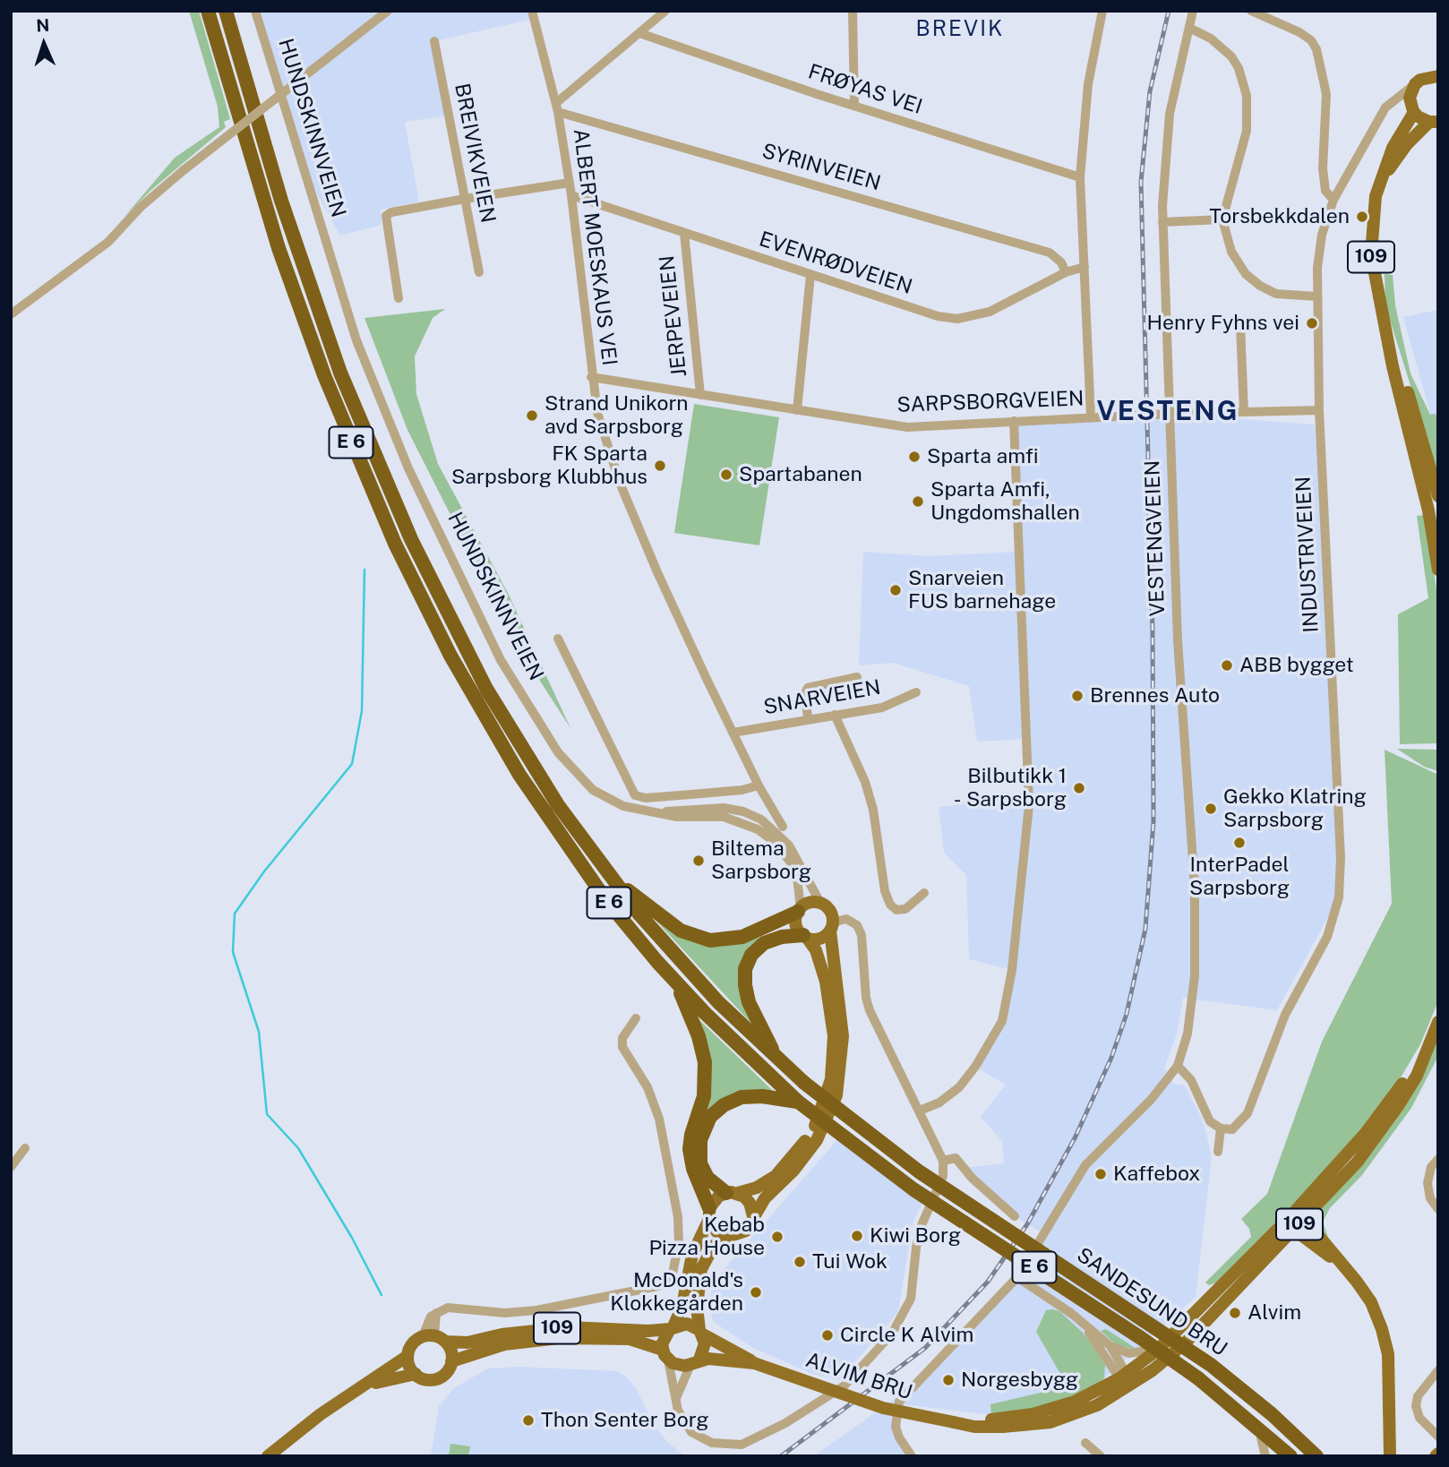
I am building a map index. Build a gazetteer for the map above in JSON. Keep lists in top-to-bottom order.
{
  "streets": {
    "highway": ["E 6", "SANDESUND BRU"],
    "main road": ["109", "ALVIM BRU"],
    "street": [
      "FRØYAS VEI",
      "HUNDSKINNVEIEN",
      "BREIVIKVEIEN",
      "SYRINVEIEN",
      "ALBERT MOESKAUS VEI",
      "EVENRØDVEIEN",
      "JERPEVEIEN",
      "SARPSBORGVEIEN",
      "VESTENGVEIEN",
      "INDUSTRIVEIEN",
      "SNARVEIEN"
    ]
  },
  "crossings": [
    ["HUNDSKINNVEIEN", "E 6"],
    ["SYRINVEIEN", "ALBERT MOESKAUS VEI"],
    ["SYRINVEIEN", "EVENRØDVEIEN"],
    ["ALBERT MOESKAUS VEI", "EVENRØDVEIEN"],
    ["ALBERT MOESKAUS VEI", "SARPSBORGVEIEN"],
    ["ALBERT MOESKAUS VEI", "SNARVEIEN"],
    ["109", "INDUSTRIVEIEN"],
    ["109", "ALVIM BRU"],
    ["EVENRØDVEIEN", "JERPEVEIEN"],
    ["JERPEVEIEN", "SARPSBORGVEIEN"],
    ["SARPSBORGVEIEN", "VESTENGVEIEN"],
    ["SARPSBORGVEIEN", "INDUSTRIVEIEN"],
    ["E 6", "SANDESUND BRU"]
  ],
  "districts": ["BREVIK", "VESTENG"],
  "places": [
    "Torsbekkdalen",
    "Henry Fyhns vei",
    "Strand Unikorn avd Sarpsborg",
    "Sparta amfi",
    "FK Sparta Sarpsborg Klubbhus",
    "Spartabanen",
    "Sparta Amfi, Ungdomshallen",
    "Snarveien FUS barnehage",
    "ABB bygget",
    "Brennes Auto",
    "Bilbutikk 1 - Sarpsborg",
    "Gekko Klatring Sarpsborg",
    "InterPadel Sarpsborg",
    "Biltema Sarpsborg",
    "Kaffebox",
    "Kiwi Borg",
    "Kebab Pizza House",
    "Tui Wok",
    "McDonald's Klokkegården",
    "Alvim",
    "Circle K Alvim",
    "Norgesbygg",
    "Thon Senter Borg"
  ],
  "north": "top"
}
